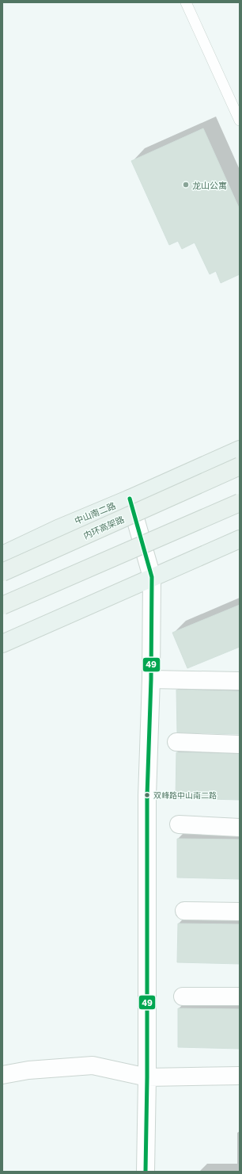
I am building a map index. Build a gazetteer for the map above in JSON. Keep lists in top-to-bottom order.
{
  "streets": {
    "highway": ["内环高架路"],
    "main road": ["中山南二路"]
  },
  "places": ["龙山公寓", "双峰路中山南二路"],
  "lines": ["transit line 49"]
}
